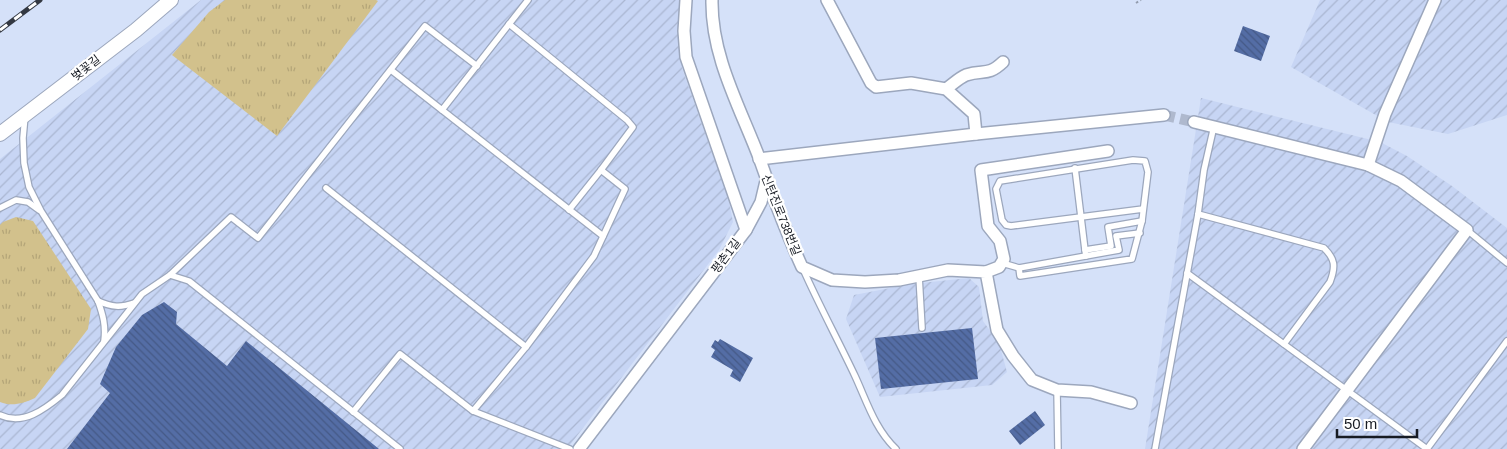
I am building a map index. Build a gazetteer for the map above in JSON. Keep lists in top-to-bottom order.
{
  "streets": {
    "street": ["벚꽃길", "신탄진로738번길", "평촌1길"]
  },
  "scale_bar": "50 m"
}
